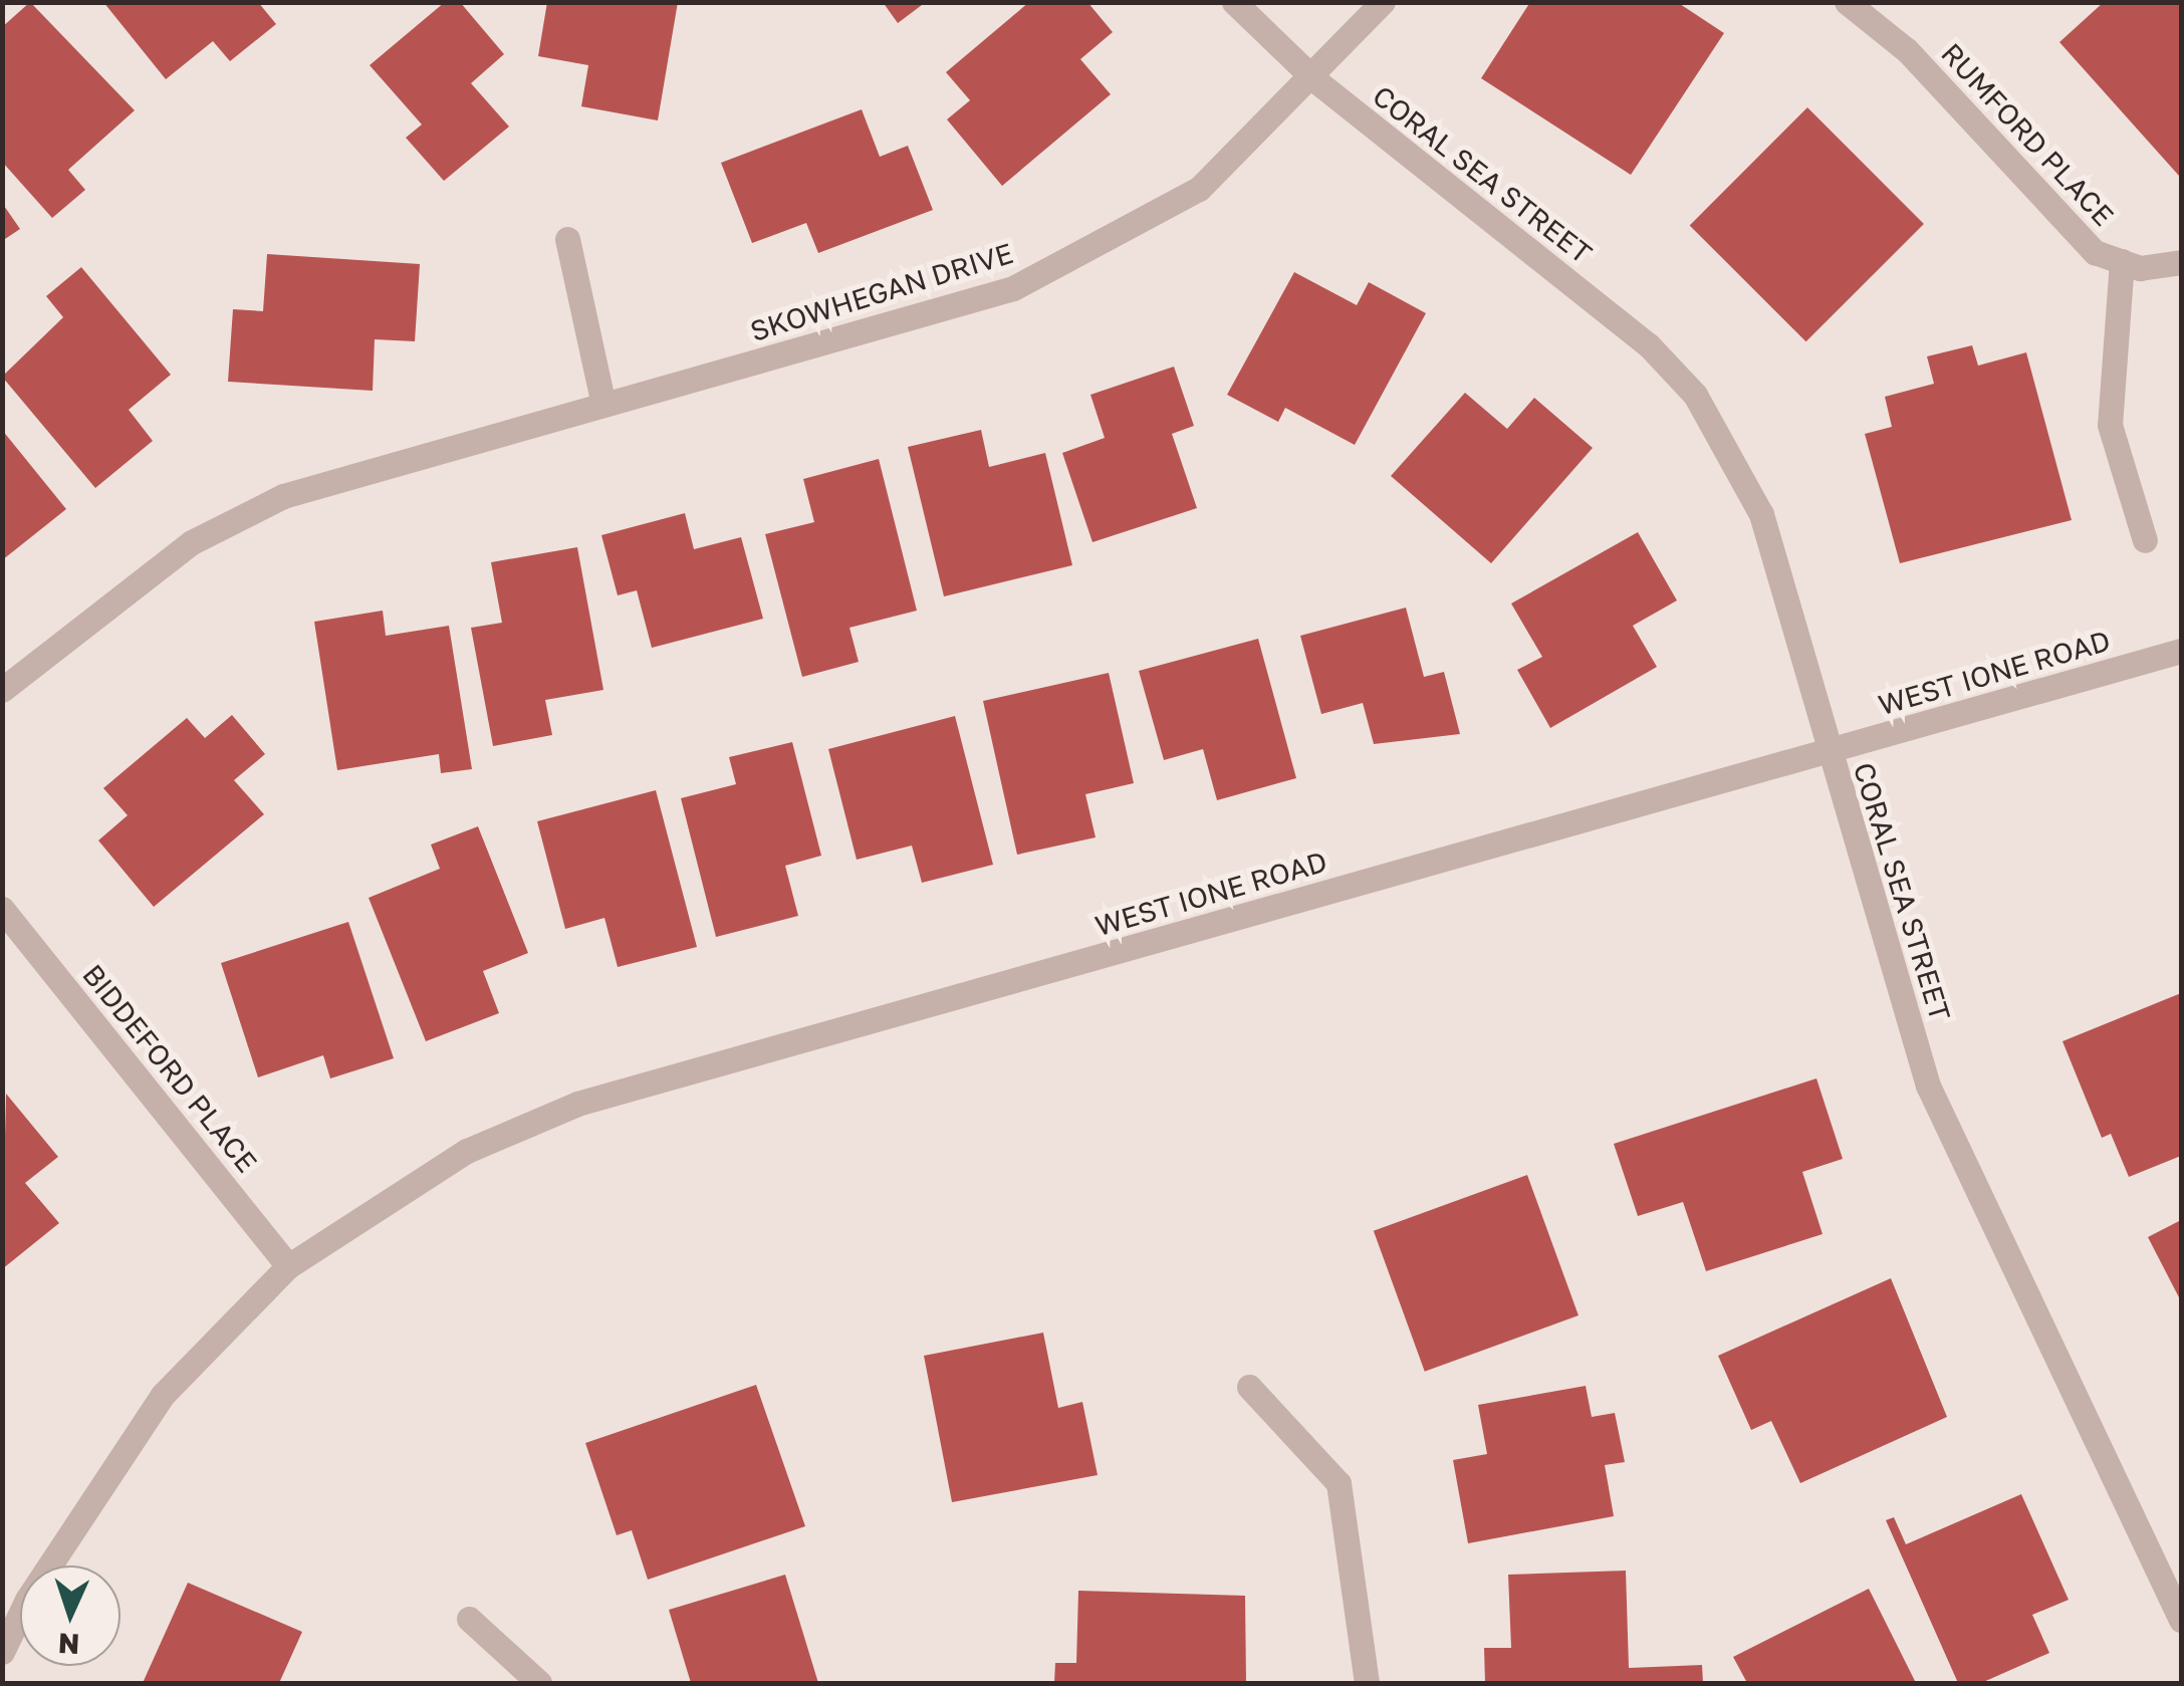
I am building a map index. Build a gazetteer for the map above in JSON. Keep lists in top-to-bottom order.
{
  "streets": {
    "street": [
      "RUMFORD PLACE",
      "CORAL SEA STREET",
      "SKOWHEGAN DRIVE",
      "WEST IONE ROAD",
      "BIDDEFORD PLACE"
    ]
  },
  "crossings": [
    ["CORAL SEA STREET", "SKOWHEGAN DRIVE"],
    ["CORAL SEA STREET", "WEST IONE ROAD"],
    ["WEST IONE ROAD", "BIDDEFORD PLACE"]
  ],
  "north": "bottom"
}
